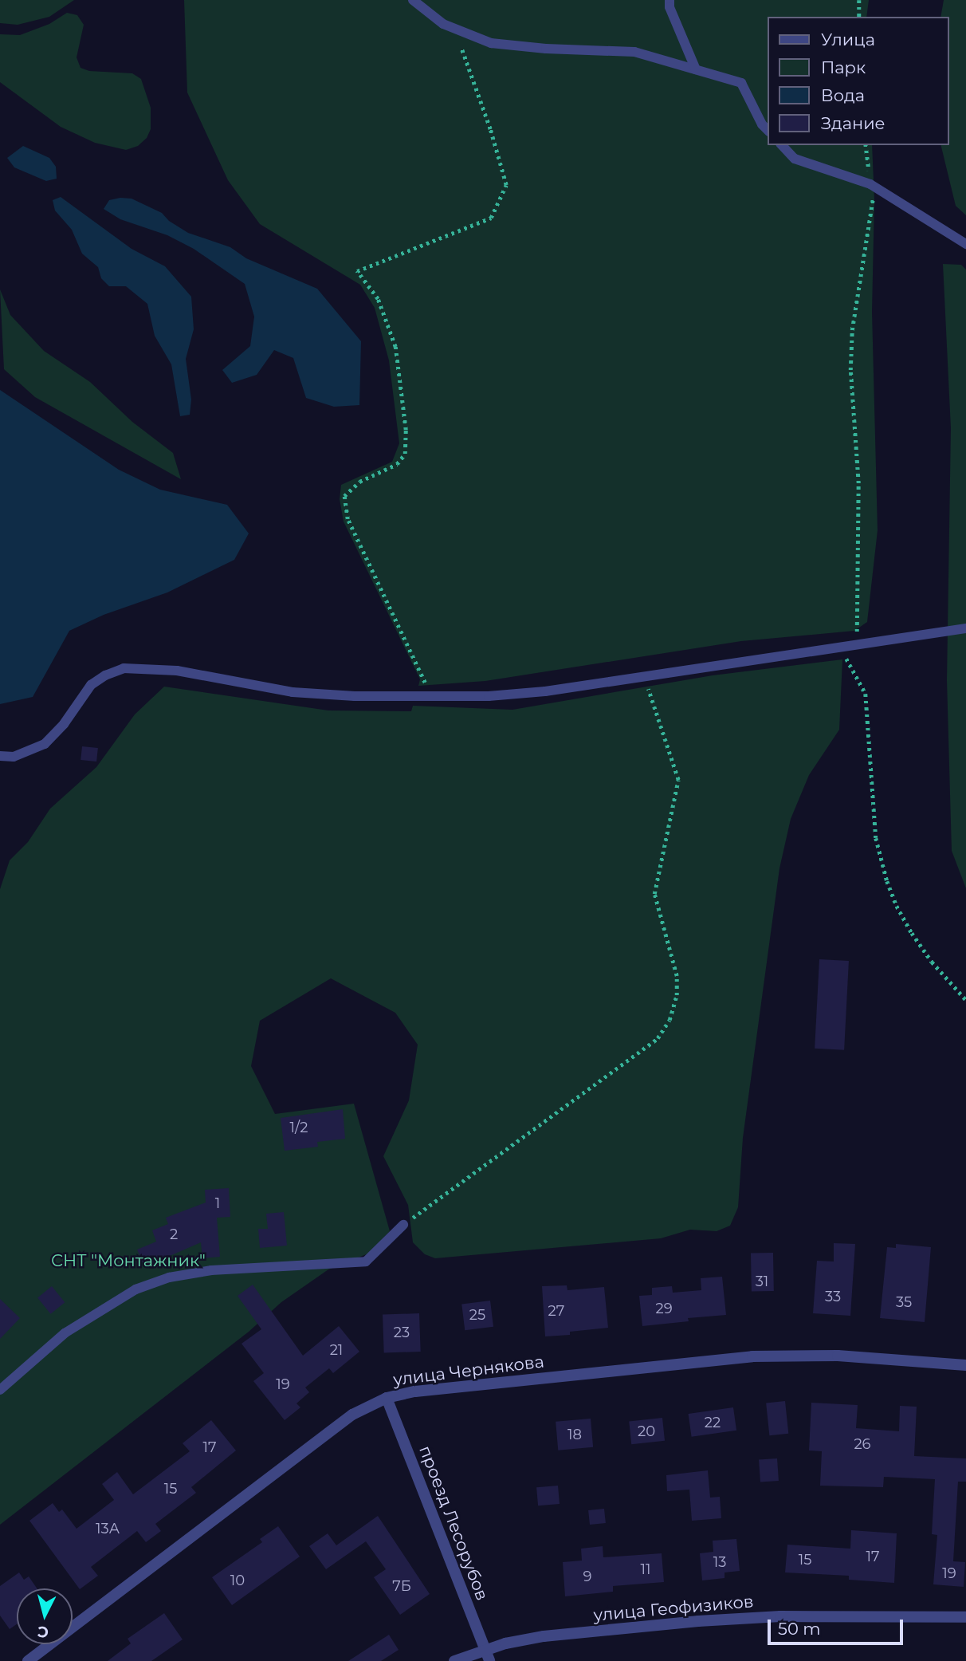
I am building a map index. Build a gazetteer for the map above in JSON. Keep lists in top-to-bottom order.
{
  "streets": {
    "street": ["улица Чернякова", "проезд Лесорубов", "улица Геофизиков"]
  },
  "crossings": [
    ["улица Чернякова", "проезд Лесорубов"],
    ["проезд Лесорубов", "улица Геофизиков"]
  ],
  "parks": ["СНТ \"Монтажник\""],
  "house_numbers": [
    "1/2",
    "1",
    "2",
    "31",
    "33",
    "35",
    "29",
    "27",
    "25",
    "23",
    "21",
    "19",
    "22",
    "20",
    "18",
    "26",
    "17",
    "15",
    "13А",
    "17",
    "15",
    "13",
    "11",
    "19",
    "9",
    "10",
    "7Б"
  ],
  "legend": [
    "Улица",
    "Парк",
    "Вода",
    "Здание"
  ],
  "scale_bar": "50 m",
  "north": "bottom"
}
